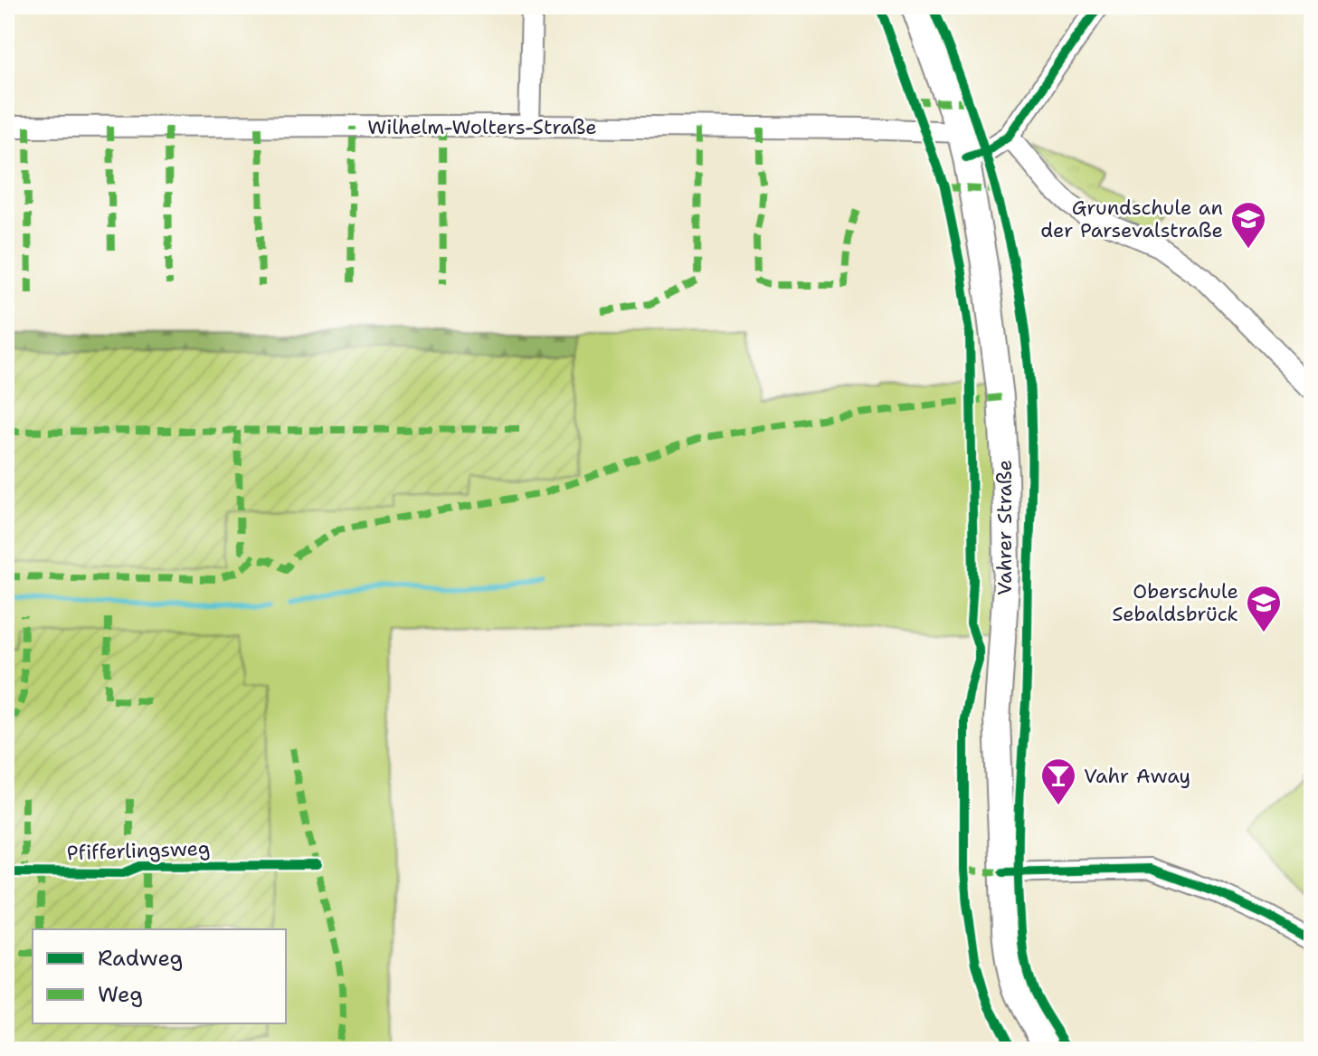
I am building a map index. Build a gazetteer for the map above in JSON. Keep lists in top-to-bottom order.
{
  "streets": {
    "main road": ["Vahrer Straße"],
    "street": ["Wilhelm-Wolters-Straße"],
    "cycle path": ["Pfifferlingsweg"]
  },
  "crossings": [
    ["Wilhelm-Wolters-Straße", "Vahrer Straße"]
  ],
  "places": {
    "school or university": ["Grundschule an der Parsevalstraße", "Oberschule Sebaldsbrück"],
    "bar": ["Vahr Away"]
  },
  "legend": ["Radweg", "Weg"]
}
